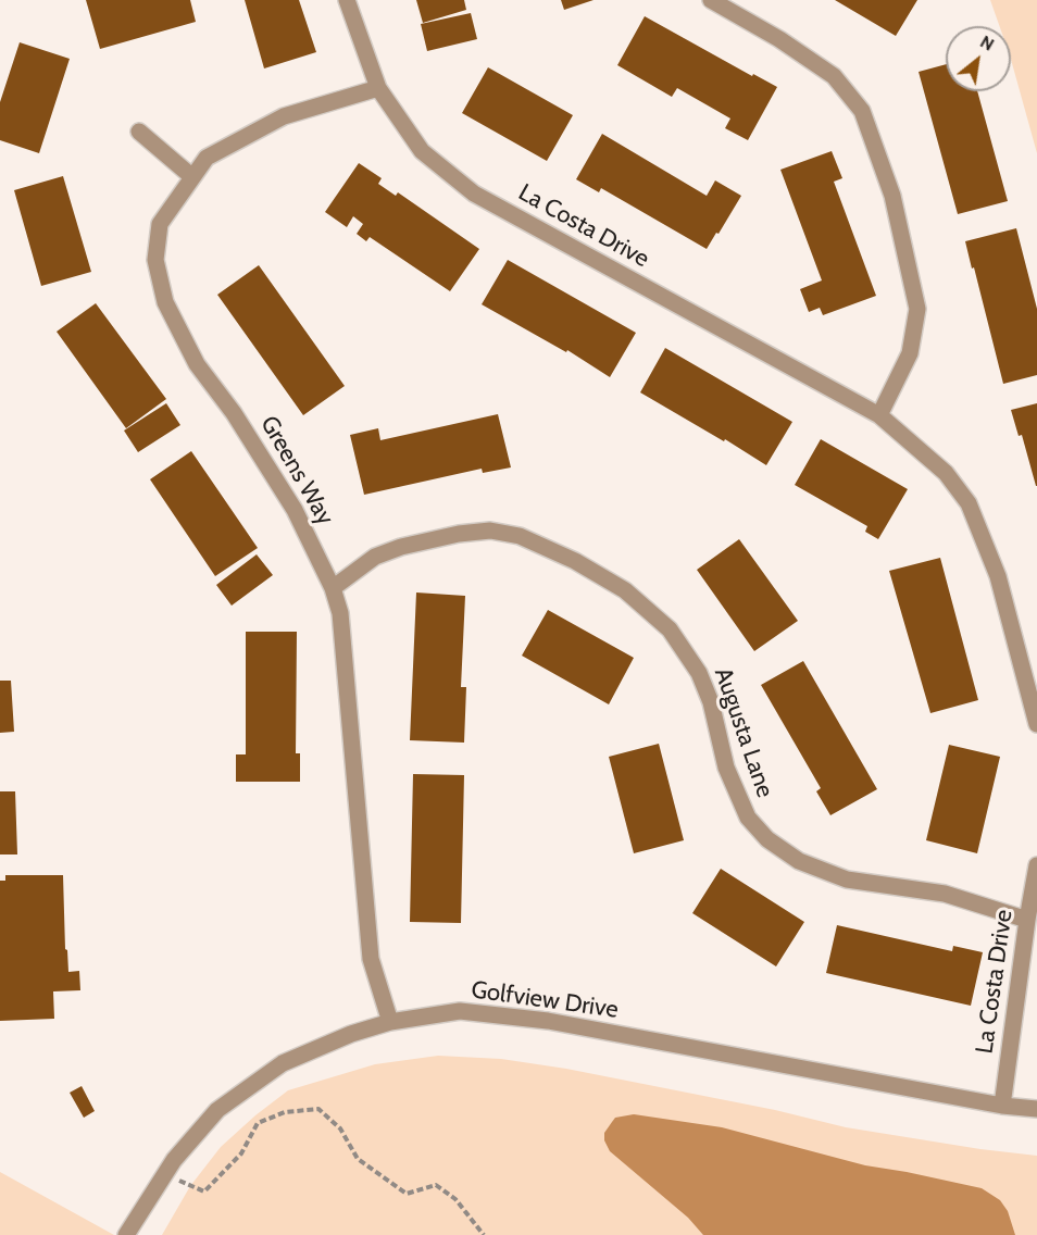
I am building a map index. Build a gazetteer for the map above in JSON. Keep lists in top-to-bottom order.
{
  "streets": {
    "street": [
      "La Costa Drive",
      "Greens Way",
      "Augusta Lane",
      "Golfview Drive"
    ]
  },
  "crossings": [
    ["La Costa Drive", "Greens Way"],
    ["La Costa Drive", "Augusta Lane"],
    ["La Costa Drive", "Golfview Drive"],
    ["Greens Way", "Augusta Lane"],
    ["Greens Way", "Golfview Drive"]
  ],
  "north": "top right"
}
